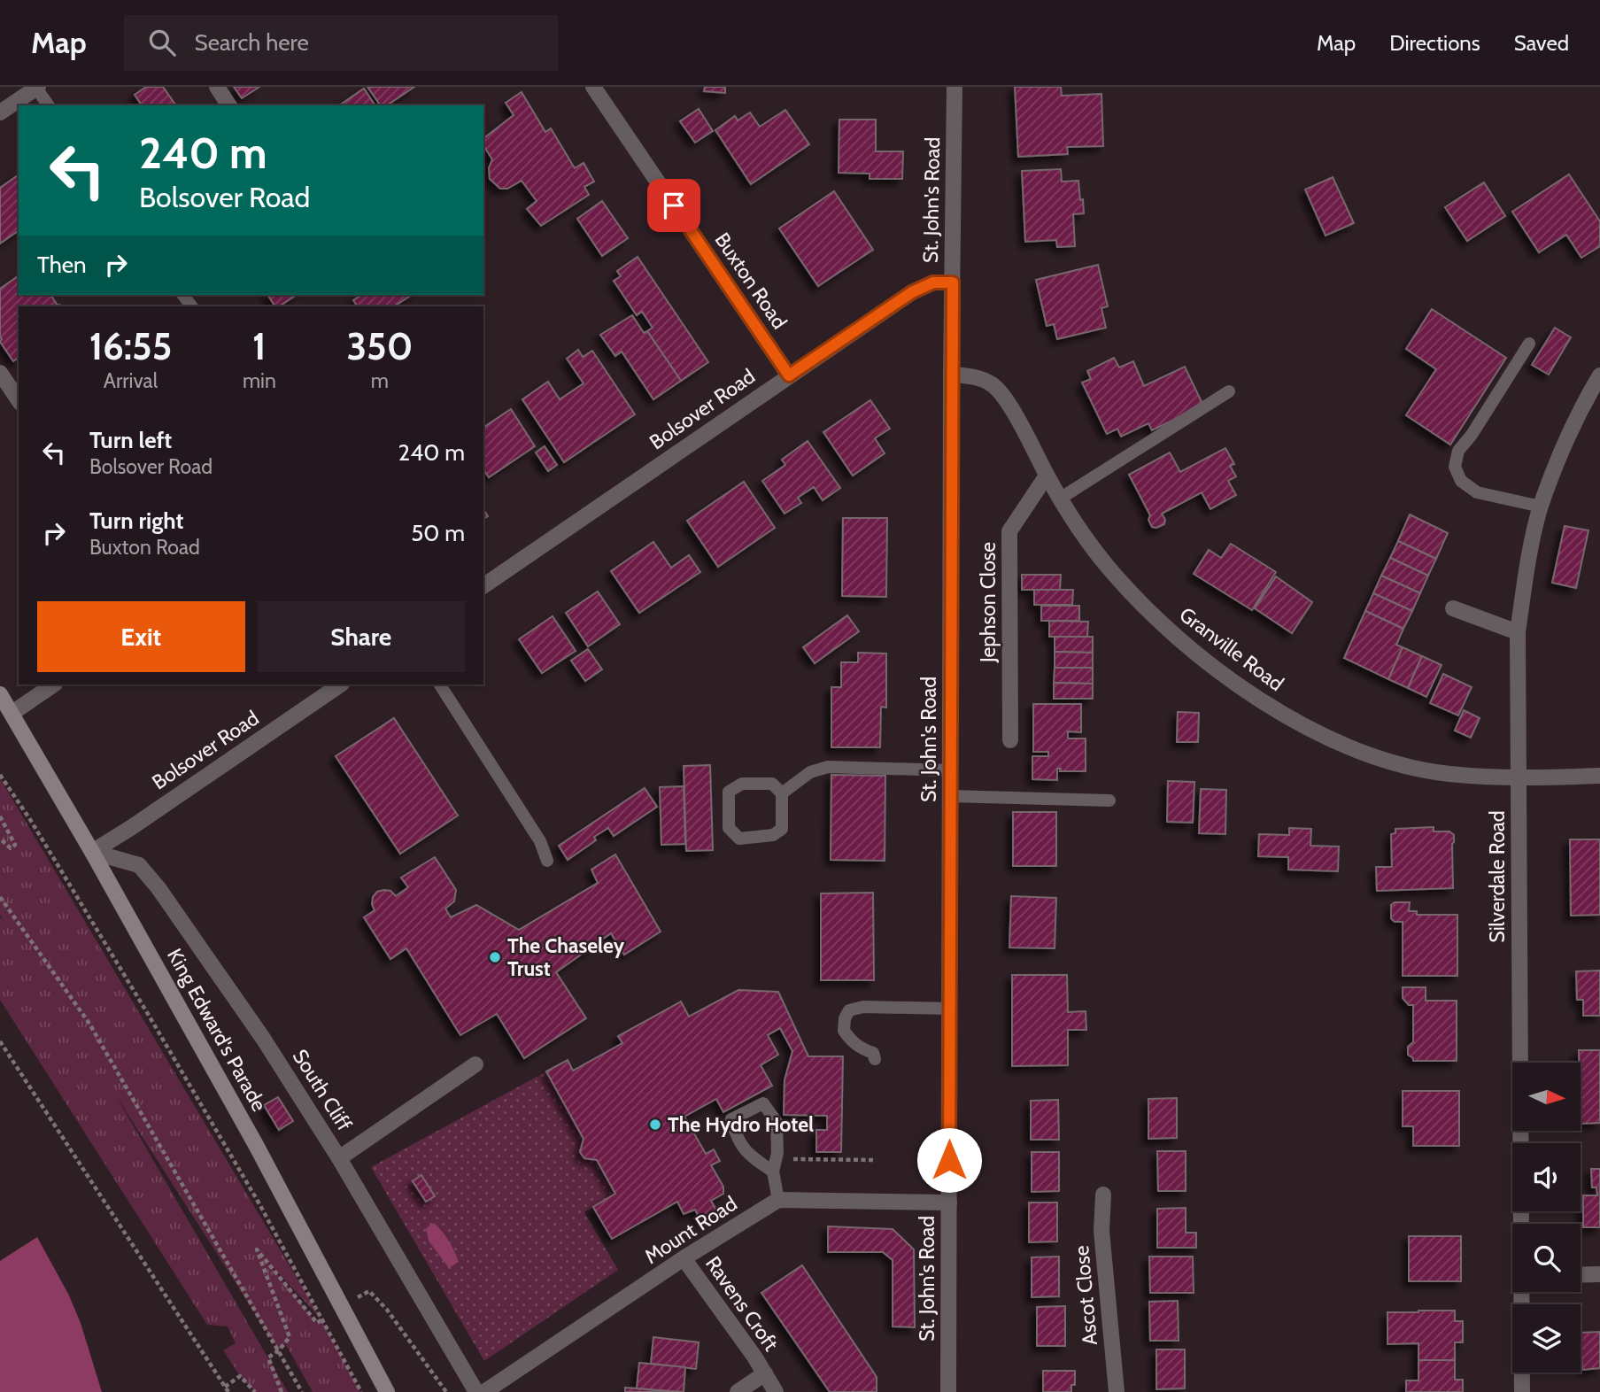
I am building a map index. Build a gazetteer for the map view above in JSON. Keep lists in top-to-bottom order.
{
  "streets": {
    "main road": ["King Edward's Parade"],
    "street": [
      "St. John's Road",
      "Buxton Road",
      "Bolsover Road",
      "Jephson Close",
      "Granville Road",
      "Silverdale Road",
      "South Cliff",
      "Mount Road",
      "Ascot Close",
      "Ravens Croft"
    ]
  },
  "crossings": [
    ["St. John's Road", "Bolsover Road"],
    ["St. John's Road", "Granville Road"],
    ["Buxton Road", "Bolsover Road"],
    ["Bolsover Road", "King Edward's Parade"],
    ["Bolsover Road", "South Cliff"],
    ["Jephson Close", "Granville Road"],
    ["Granville Road", "Silverdale Road"],
    ["King Edward's Parade", "South Cliff"],
    ["Mount Road", "Ravens Croft"]
  ],
  "places": ["The Chaseley Trust", "The Hydro Hotel"],
  "north": "right",
  "page": {
    "header": "Map",
    "search": "Search here",
    "nav": ["Map", "Directions", "Saved"],
    "turn": ["240 m", "Bolsover Road"],
    "then": "Then",
    "eta": [
      "16:55",
      "Arrival",
      "1",
      "min",
      "350",
      "m"
    ],
    "list": [
      {
        "name": "Turn left",
        "note": "Bolsover Road",
        "value": "240 m"
      },
      {
        "name": "Turn right",
        "note": "Buxton Road",
        "value": "50 m"
      }
    ],
    "buttons": ["Exit", "Share"]
  }
}
